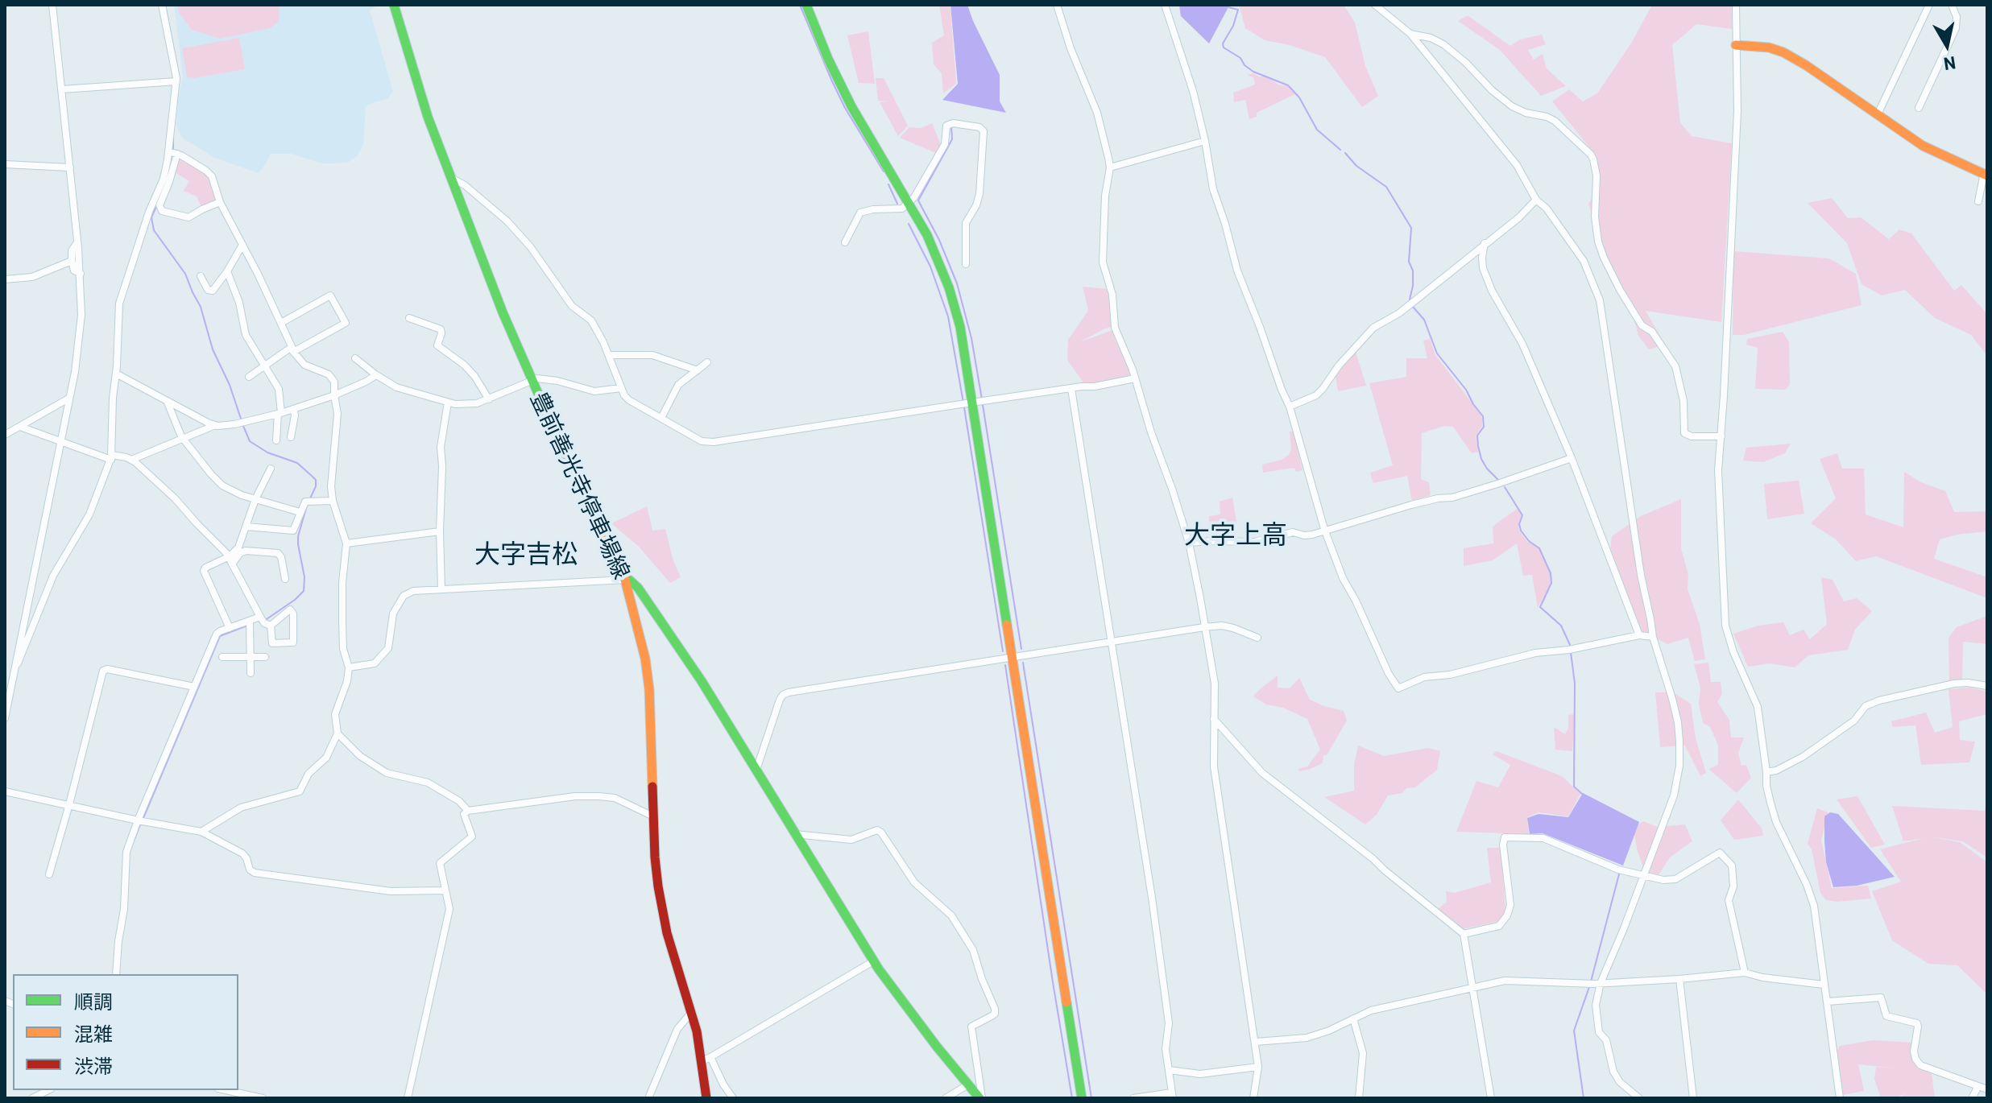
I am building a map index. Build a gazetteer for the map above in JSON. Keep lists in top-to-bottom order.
{
  "streets": {
    "street": ["豊前善光寺停車場線"]
  },
  "districts": ["大字上高", "大字吉松"],
  "legend": ["順調", "混雑", "渋滞"],
  "north": "bottom"
}
